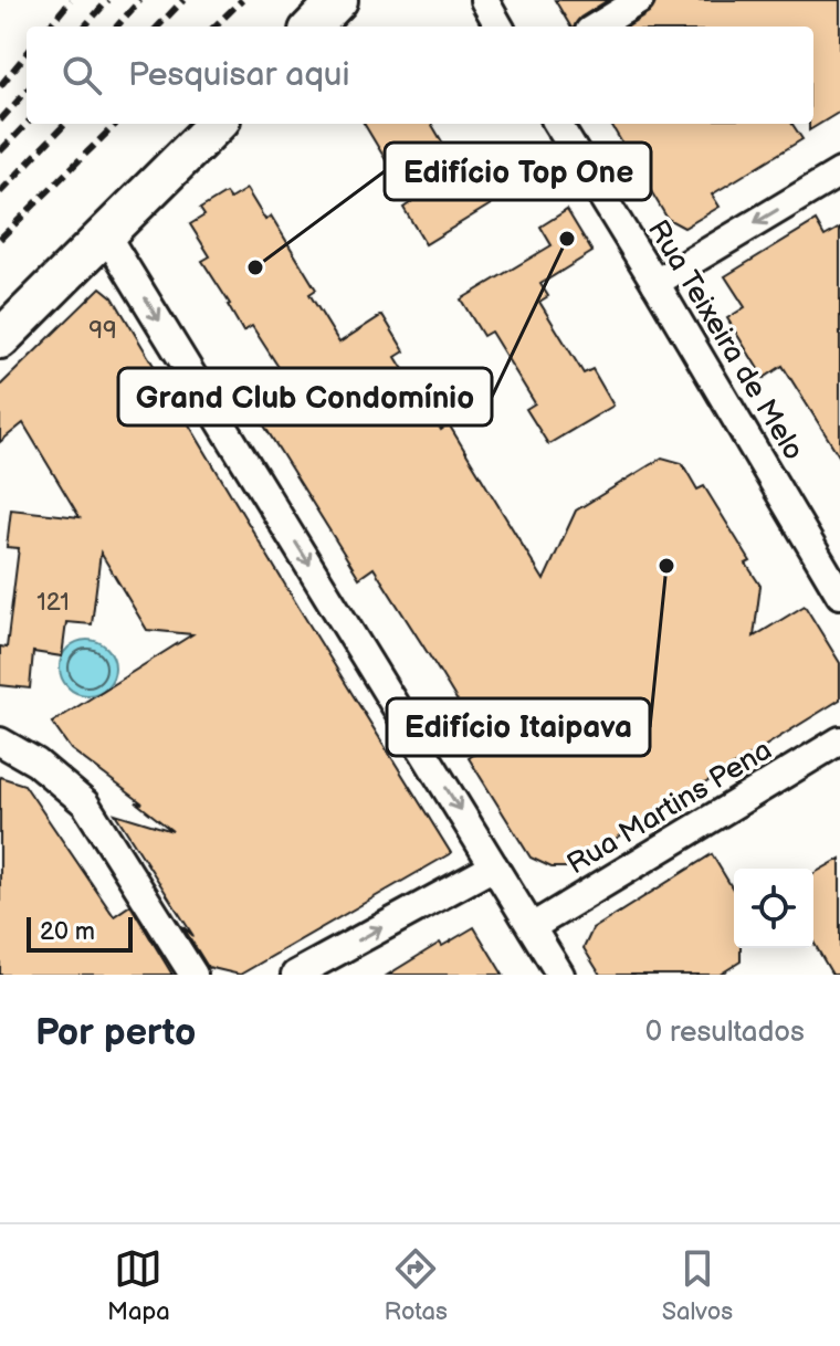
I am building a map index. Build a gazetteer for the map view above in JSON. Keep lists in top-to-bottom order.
{
  "streets": {
    "street": ["Rua Teixeira de Melo", "Rua Martins Pena"]
  },
  "places": ["Grand Club Condomínio", "Edifício Top One", "Edifício Itaipava"],
  "house_numbers": ["99", "121"],
  "scale_bar": "20 m",
  "page": {
    "search": "Pesquisar aqui",
    "scale": "20 m",
    "heading": ["Por perto", "0 resultados"],
    "nav": ["Mapa", "Rotas", "Salvos"]
  }
}
